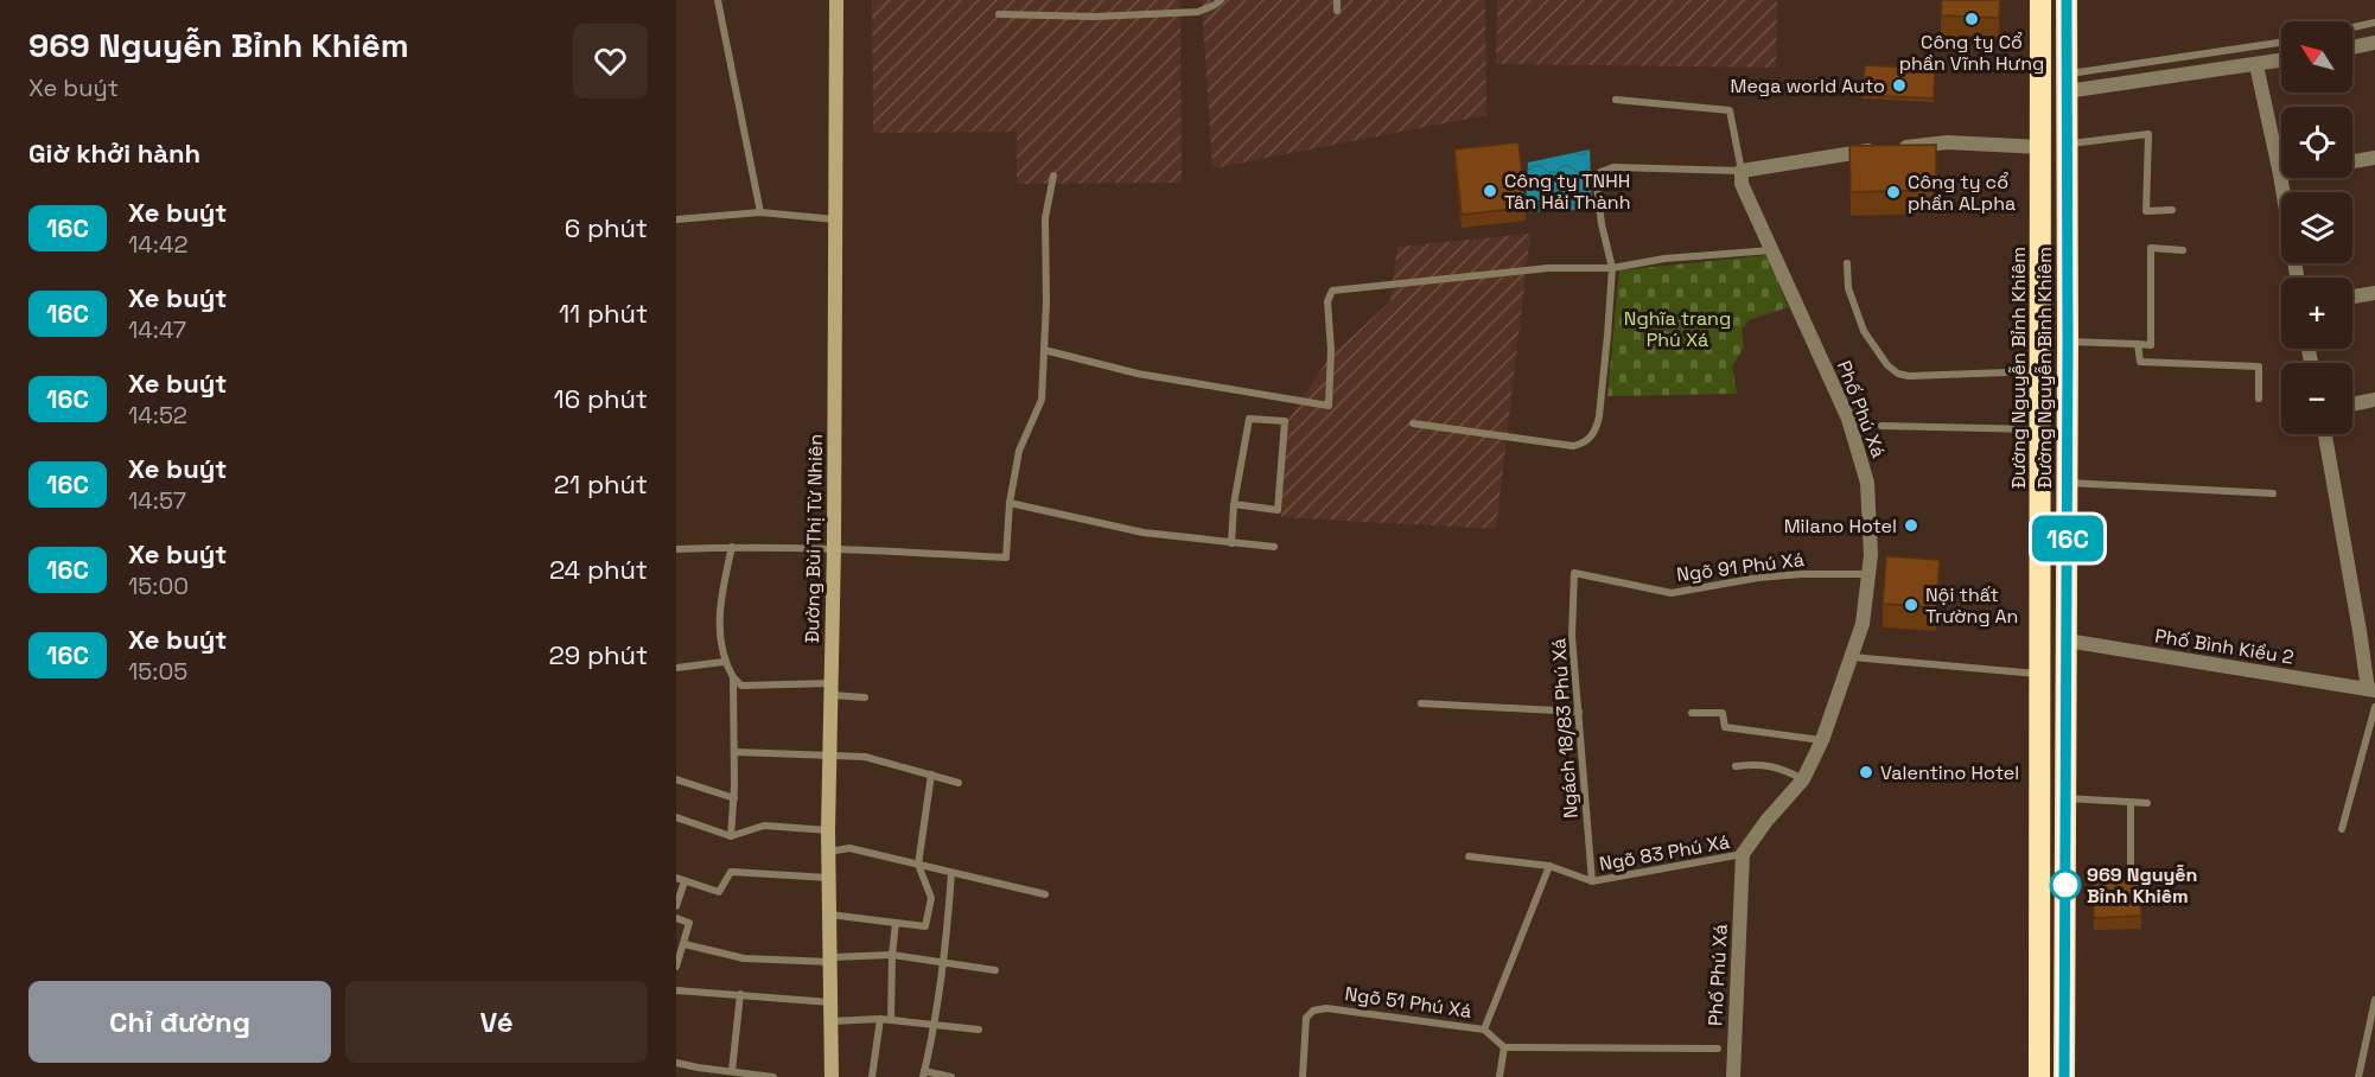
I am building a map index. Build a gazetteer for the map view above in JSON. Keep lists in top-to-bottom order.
{
  "streets": {
    "highway": ["Đường Nguyễn Bỉnh Khiêm", "Đường Nguyễn Bình Khiêm"],
    "street": ["Phố Phú Xá", "Đường Bùi Thị Từ Nhiên", "Phố Bình Kiều 2"],
    "lane": [
      "Ngõ 91 Phú Xá",
      "Ngách 18/83 Phú Xá",
      "Ngõ 83 Phú Xá",
      "Ngõ 51 Phú Xá"
    ]
  },
  "crossings": [
    ["Đường Nguyễn Bình Khiêm", "Phố Bình Kiều 2"],
    ["Phố Phú Xá", "Ngõ 91 Phú Xá"],
    ["Phố Phú Xá", "Ngõ 83 Phú Xá"],
    ["Ngõ 91 Phú Xá", "Ngách 18/83 Phú Xá"],
    ["Ngách 18/83 Phú Xá", "Ngõ 83 Phú Xá"],
    ["Ngõ 83 Phú Xá", "Ngõ 51 Phú Xá"]
  ],
  "parks": ["Nghĩa trang Phú Xá"],
  "places": [
    "Công ty Cổ phần Vĩnh Hưng",
    "Mega world Auto",
    "Công ty TNHH Tân Hải Thành",
    "Công ty cổ phần ALpha",
    "Milano Hotel",
    "Nội thất Trường An",
    "Valentino Hotel",
    "969 Nguyễn Bỉnh Khiêm"
  ],
  "lines": ["bus line 16C"],
  "north": "top left",
  "page": {
    "heading": [
      ["969 Nguyễn Bỉnh Khiêm", "Xe buýt"],
      "Giờ khởi hành"
    ],
    "on_map": "16C",
    "map_buttons": ["+", "−"],
    "list": [
      {
        "mark": "16C",
        "name": "Xe buýt",
        "note": "14:42",
        "value": "6 phút"
      },
      {
        "mark": "16C",
        "name": "Xe buýt",
        "note": "14:47",
        "value": "11 phút"
      },
      {
        "mark": "16C",
        "name": "Xe buýt",
        "note": "14:52",
        "value": "16 phút"
      },
      {
        "mark": "16C",
        "name": "Xe buýt",
        "note": "14:57",
        "value": "21 phút"
      },
      {
        "mark": "16C",
        "name": "Xe buýt",
        "note": "15:00",
        "value": "24 phút"
      },
      {
        "mark": "16C",
        "name": "Xe buýt",
        "note": "15:05",
        "value": "29 phút"
      }
    ],
    "buttons": ["Chỉ đường", "Vé"]
  }
}
